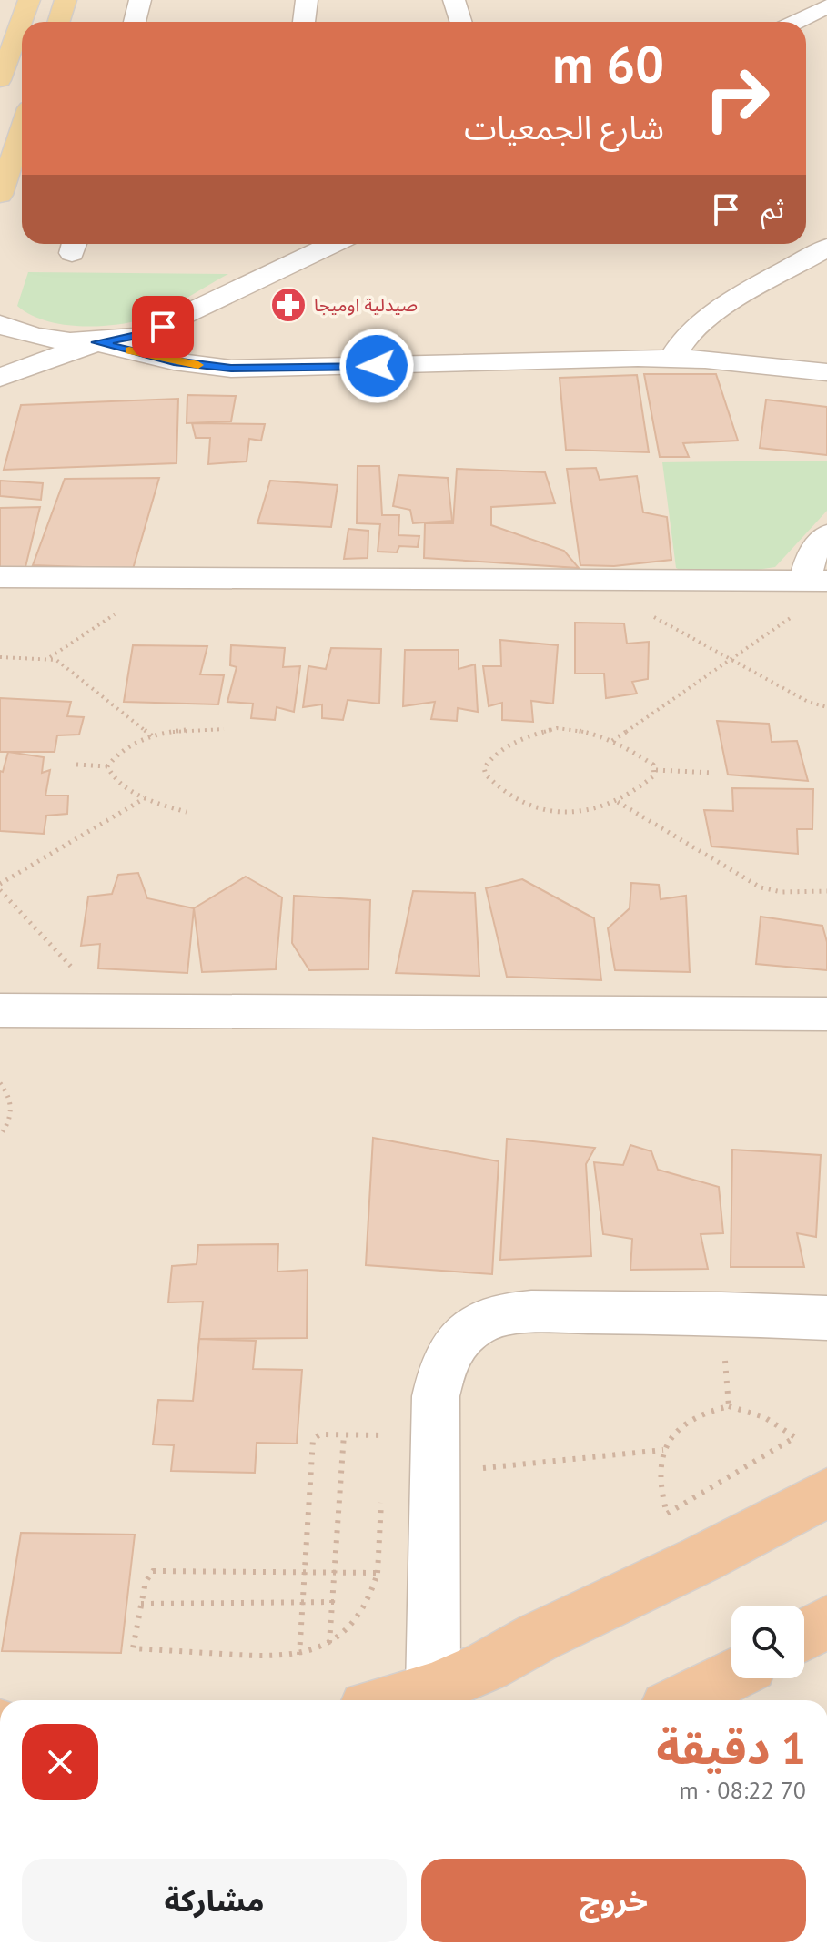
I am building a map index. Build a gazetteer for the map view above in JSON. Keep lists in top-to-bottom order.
{
  "places": {
    "pharmacy": ["صيدلية اوميجا"]
  },
  "page": {
    "turn": ["60 m", "شارع الجمعيات"],
    "then": "ثم",
    "heading": ["1 دقيقة", "70 m · 08:22"],
    "buttons": ["خروج", "مشاركة"]
  }
}
